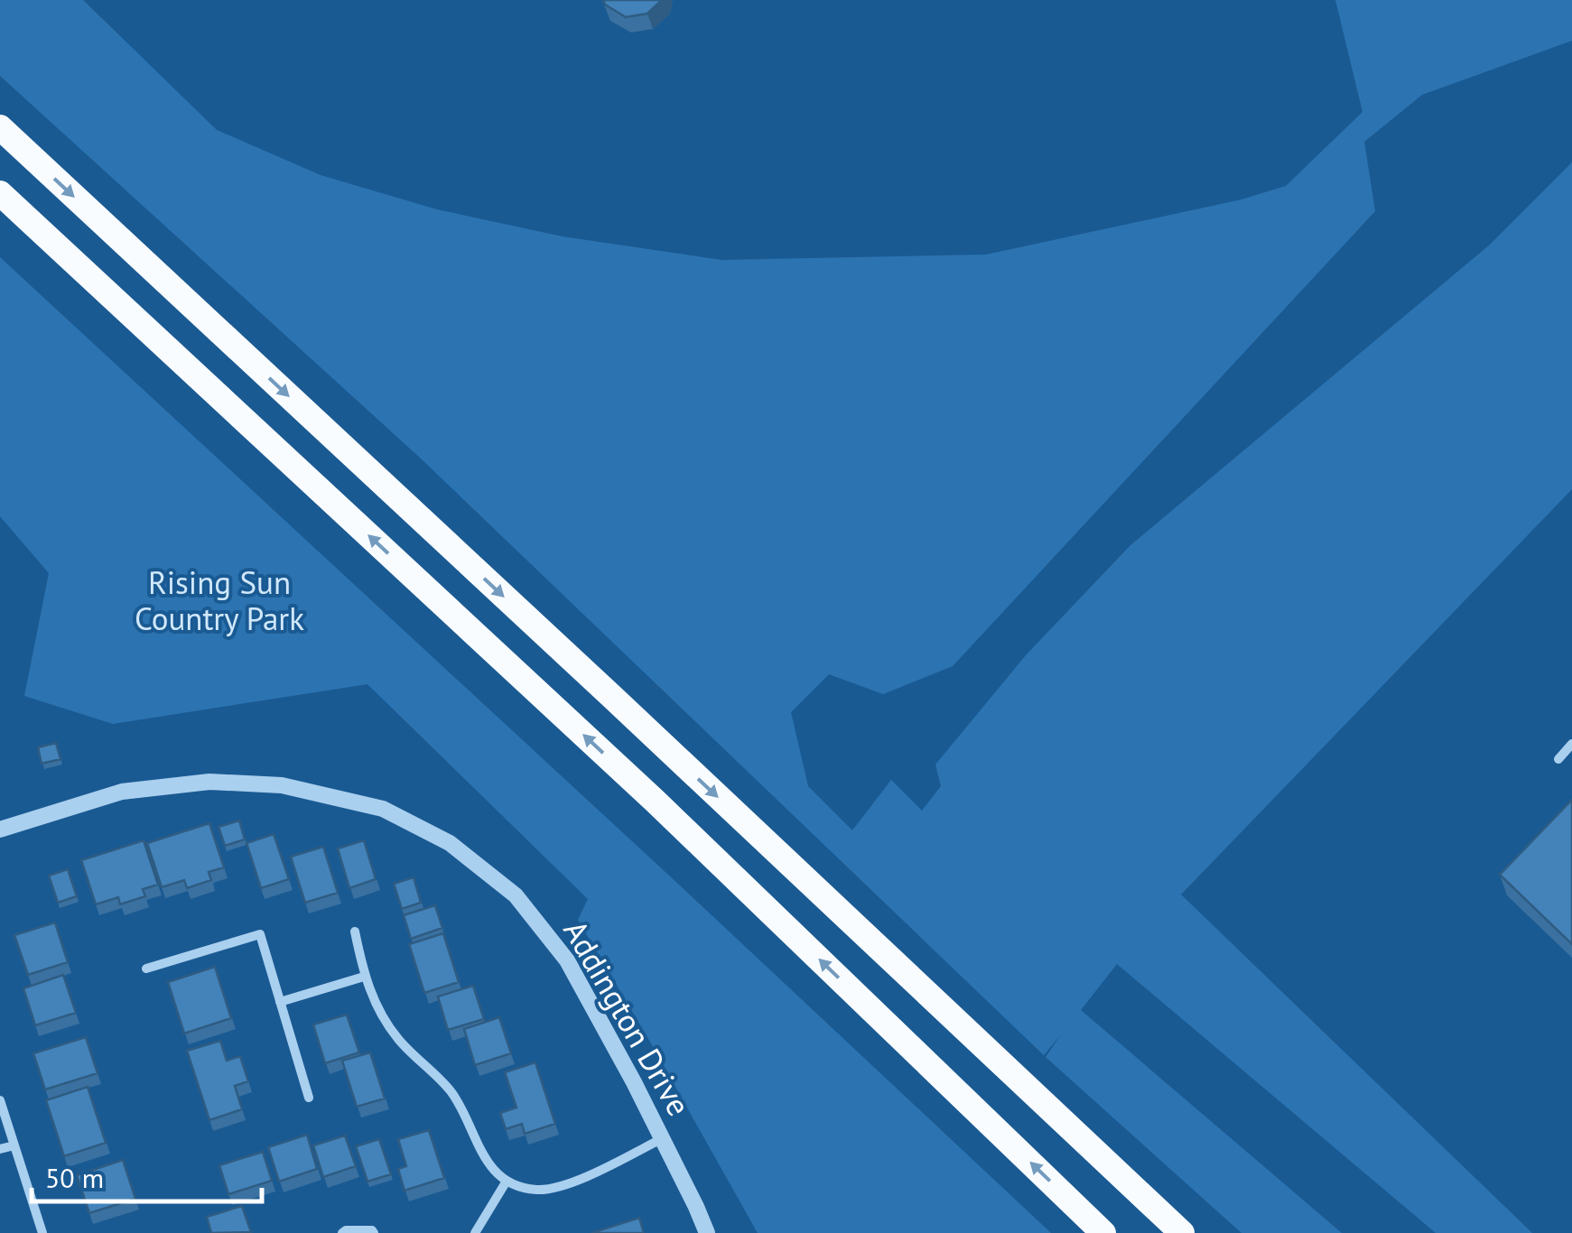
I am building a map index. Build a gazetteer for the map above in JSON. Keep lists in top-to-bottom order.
{
  "streets": {
    "street": ["Addington Drive"]
  },
  "parks": ["Rising Sun Country Park"],
  "scale_bar": "50 m"
}
